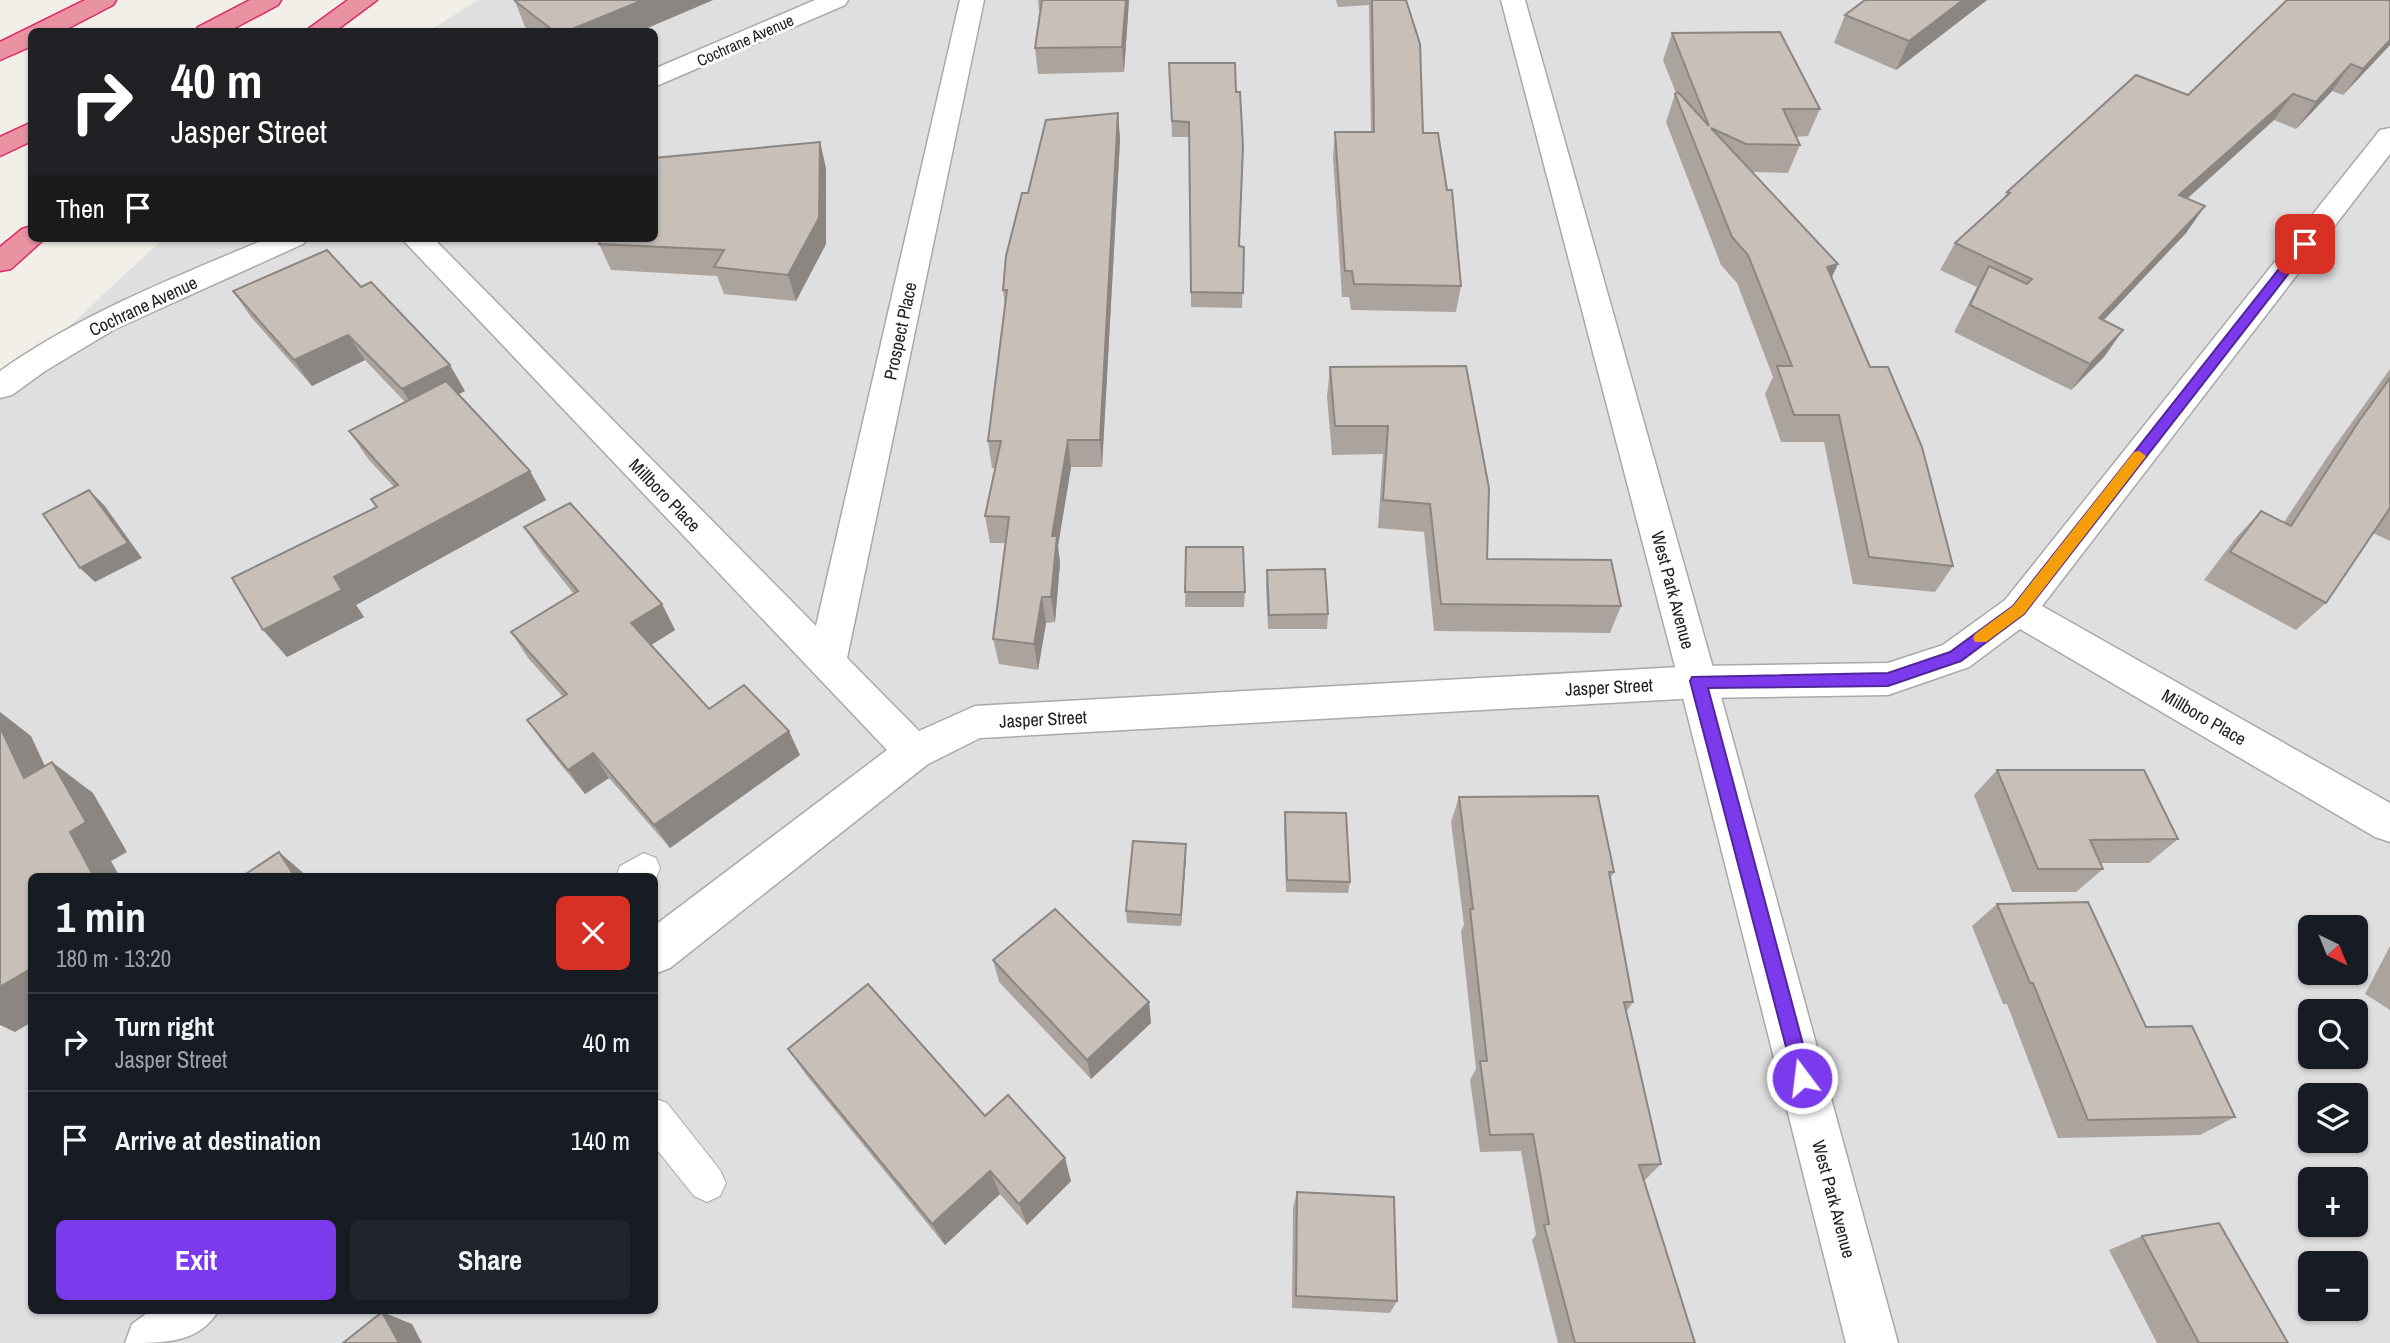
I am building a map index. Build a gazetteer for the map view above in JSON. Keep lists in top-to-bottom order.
{
  "streets": {
    "street": [
      "Cochrane Avenue",
      "Prospect Place",
      "Millboro Place",
      "West Park Avenue",
      "Jasper Street"
    ]
  },
  "crossings": [
    ["Prospect Place", "Millboro Place"],
    ["Millboro Place", "Jasper Street"],
    ["West Park Avenue", "Jasper Street"]
  ],
  "north": "bottom right",
  "page": {
    "turn": ["40 m", "Jasper Street"],
    "then": "Then",
    "heading": ["1 min", "180 m · 13:20"],
    "map_buttons": ["+", "−"],
    "list": [
      {
        "name": "Turn right",
        "note": "Jasper Street",
        "value": "40 m"
      },
      {
        "name": "Arrive at destination",
        "value": "140 m"
      }
    ],
    "buttons": ["Exit", "Share"]
  }
}
